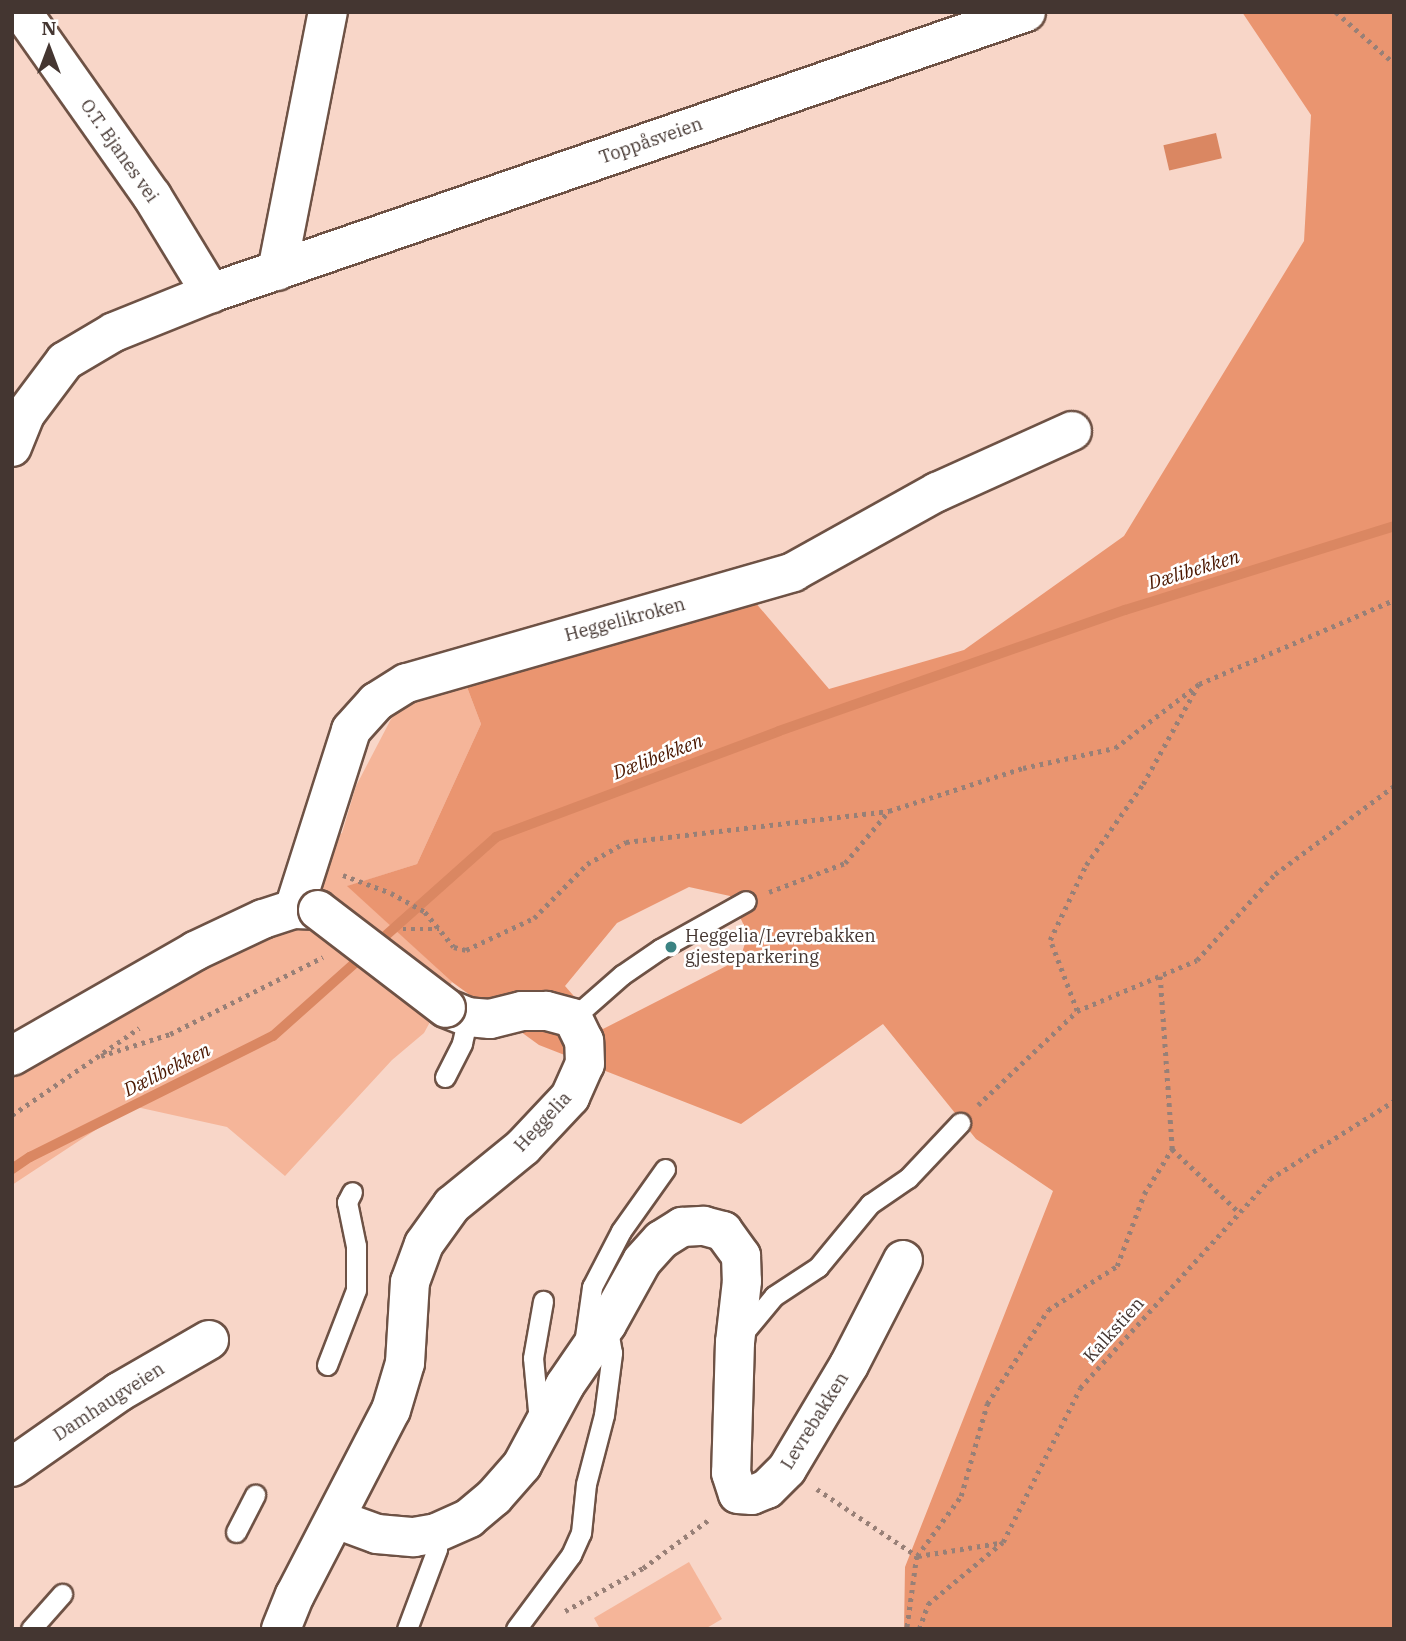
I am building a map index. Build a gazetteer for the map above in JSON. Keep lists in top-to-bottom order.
{
  "streets": {
    "street": [
      "Toppåsveien",
      "O.T. Bjanes vei",
      "Heggelikroken",
      "Heggelia",
      "Damhaugveien",
      "Levrebakken"
    ],
    "path": ["Kalkstien"]
  },
  "crossings": [
    ["Toppåsveien", "O.T. Bjanes vei"]
  ],
  "water": ["Dælibekken"],
  "places": ["Heggelia/Levrebakken gjesteparkering"],
  "north": "top"
}
